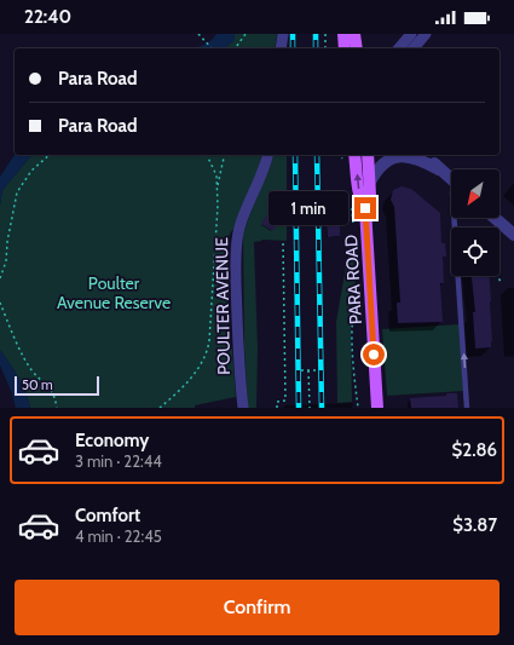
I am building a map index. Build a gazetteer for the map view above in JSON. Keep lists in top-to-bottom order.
{
  "streets": {
    "main road": ["PARA ROAD"],
    "street": ["POULTER AVENUE"]
  },
  "parks": ["Poulter Avenue Reserve"],
  "scale_bar": "50 m",
  "north": "bottom left",
  "page": {
    "status": "22:40",
    "banner": ["Para Road", "Para Road"],
    "bubble": "1 min",
    "scale": "50 m",
    "list": [
      {
        "name": "Economy",
        "note": "3 min · 22:44",
        "value": "$2.86"
      },
      {
        "name": "Comfort",
        "note": "4 min · 22:45",
        "value": "$3.87"
      }
    ],
    "buttons": "Confirm"
  }
}
